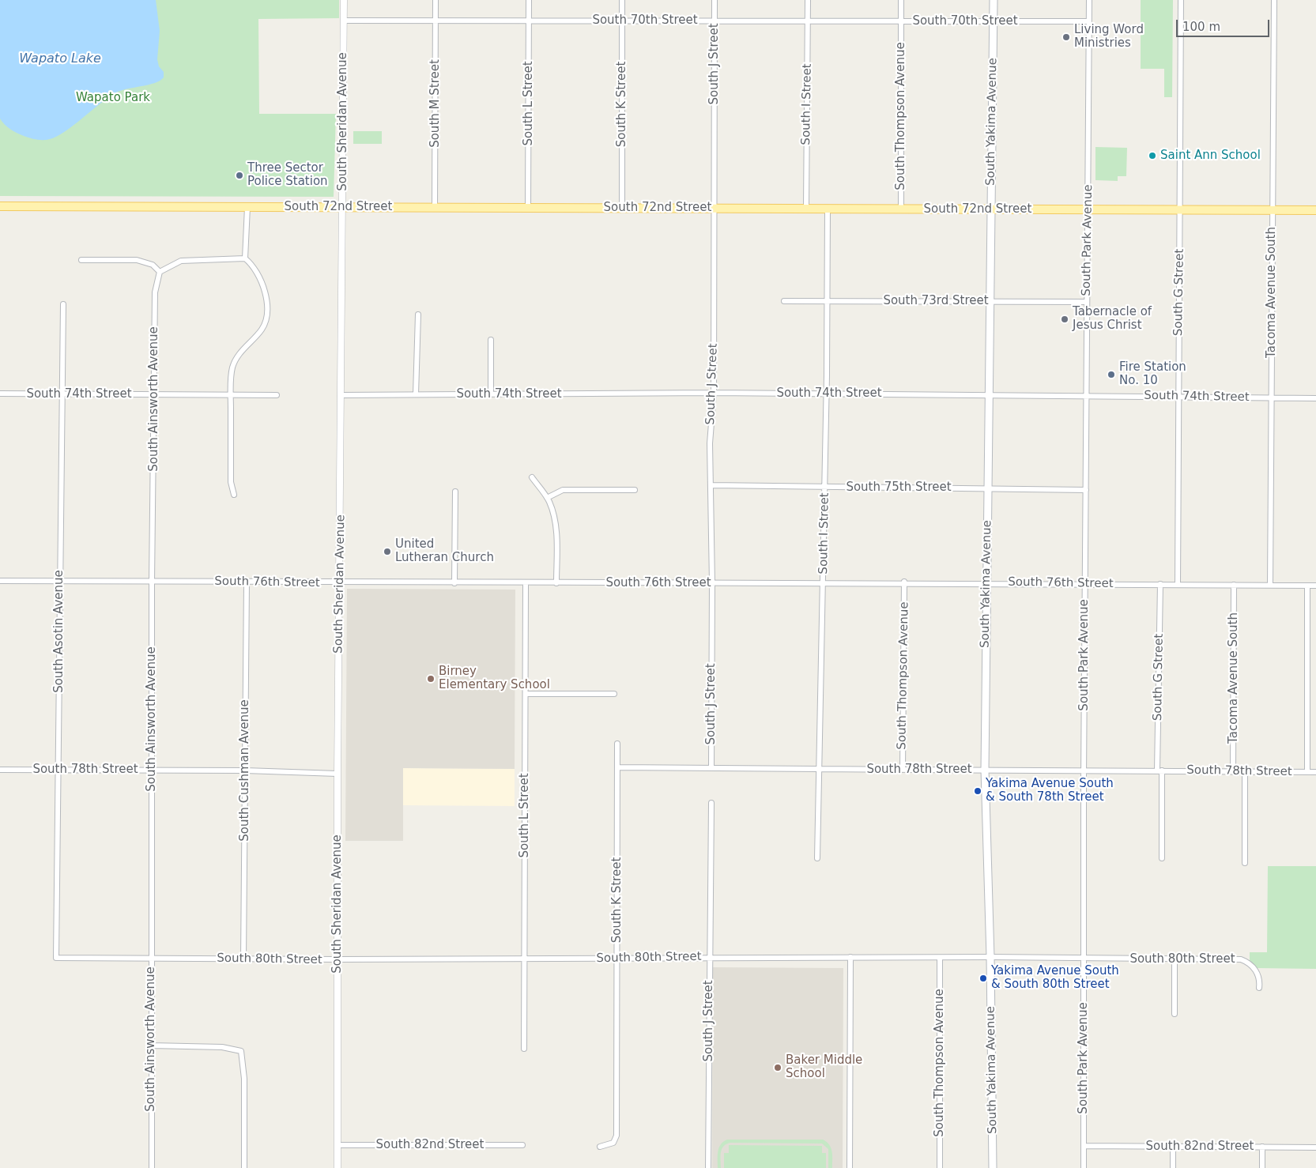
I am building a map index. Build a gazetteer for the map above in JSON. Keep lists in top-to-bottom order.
{
  "streets": {
    "main road": ["South Yakima Avenue", "South 72nd Street"],
    "street": [
      "South 70th Street",
      "South J Street",
      "South M Street",
      "South L Street",
      "South K Street",
      "South I Street",
      "South Thompson Avenue",
      "South Sheridan Avenue",
      "South Park Avenue",
      "South G Street",
      "Tacoma Avenue South",
      "South 73rd Street",
      "South 74th Street",
      "South Ainsworth Avenue",
      "South 75th Street",
      "South 76th Street",
      "South Asotin Avenue",
      "South 78th Street",
      "South Cushman Avenue",
      "South 80th Street",
      "South 82nd Street"
    ]
  },
  "crossings": [
    ["South 70th Street", "South J Street"],
    ["South 70th Street", "South M Street"],
    ["South 70th Street", "South L Street"],
    ["South 70th Street", "South K Street"],
    ["South 70th Street", "South I Street"],
    ["South 70th Street", "South Thompson Avenue"],
    ["South 70th Street", "South Sheridan Avenue"],
    ["South 70th Street", "South Yakima Avenue"],
    ["South 70th Street", "South Park Avenue"],
    ["South J Street", "South 72nd Street"],
    ["South J Street", "South 74th Street"],
    ["South J Street", "South 75th Street"],
    ["South J Street", "South 76th Street"],
    ["South J Street", "South 78th Street"],
    ["South J Street", "South 80th Street"],
    ["South M Street", "South 72nd Street"],
    ["South L Street", "South 72nd Street"],
    ["South L Street", "South 76th Street"],
    ["South L Street", "South 80th Street"],
    ["South K Street", "South 72nd Street"],
    ["South K Street", "South 78th Street"],
    ["South K Street", "South 80th Street"],
    ["South I Street", "South 72nd Street"],
    ["South I Street", "South 73rd Street"],
    ["South I Street", "South 74th Street"],
    ["South I Street", "South 75th Street"],
    ["South I Street", "South 76th Street"],
    ["South I Street", "South 78th Street"],
    ["South Thompson Avenue", "South 72nd Street"],
    ["South Thompson Avenue", "South 76th Street"],
    ["South Thompson Avenue", "South 78th Street"],
    ["South Thompson Avenue", "South 80th Street"],
    ["South Sheridan Avenue", "South 72nd Street"],
    ["South Sheridan Avenue", "South 74th Street"],
    ["South Sheridan Avenue", "South 76th Street"],
    ["South Sheridan Avenue", "South 78th Street"],
    ["South Sheridan Avenue", "South 80th Street"],
    ["South Sheridan Avenue", "South 82nd Street"],
    ["South Yakima Avenue", "South 72nd Street"],
    ["South Yakima Avenue", "South 73rd Street"],
    ["South Yakima Avenue", "South 74th Street"],
    ["South Yakima Avenue", "South 75th Street"],
    ["South Yakima Avenue", "South 76th Street"],
    ["South Yakima Avenue", "South 78th Street"],
    ["South Yakima Avenue", "South 80th Street"],
    ["South 72nd Street", "South Park Avenue"],
    ["South 72nd Street", "South G Street"],
    ["South 72nd Street", "Tacoma Avenue South"],
    ["South Park Avenue", "South 73rd Street"],
    ["South Park Avenue", "South 74th Street"],
    ["South Park Avenue", "South 75th Street"],
    ["South Park Avenue", "South 76th Street"],
    ["South Park Avenue", "South 78th Street"],
    ["South Park Avenue", "South 80th Street"],
    ["South Park Avenue", "South 82nd Street"],
    ["South G Street", "South 74th Street"],
    ["South G Street", "South 76th Street"],
    ["South G Street", "South 78th Street"],
    ["Tacoma Avenue South", "South 74th Street"],
    ["Tacoma Avenue South", "South 76th Street"],
    ["Tacoma Avenue South", "South 78th Street"],
    ["South 74th Street", "South Ainsworth Avenue"],
    ["South 74th Street", "South Asotin Avenue"],
    ["South Ainsworth Avenue", "South 76th Street"],
    ["South Ainsworth Avenue", "South 78th Street"],
    ["South Ainsworth Avenue", "South 80th Street"],
    ["South 76th Street", "South Asotin Avenue"],
    ["South 76th Street", "South Cushman Avenue"],
    ["South Asotin Avenue", "South 78th Street"],
    ["South Asotin Avenue", "South 80th Street"],
    ["South 78th Street", "South Cushman Avenue"],
    ["South Cushman Avenue", "South 80th Street"]
  ],
  "water": ["Wapato Lake"],
  "parks": ["Wapato Park"],
  "places": [
    "Living Word Ministries",
    "Saint Ann School",
    "Three Sector Police Station",
    "Tabernacle of Jesus Christ",
    "Fire Station No. 10",
    "United Lutheran Church",
    "Birney Elementary School",
    "Yakima Avenue South & South 78th Street",
    "Yakima Avenue South & South 80th Street",
    "Baker Middle School"
  ],
  "scale_bar": "100 m"
}
